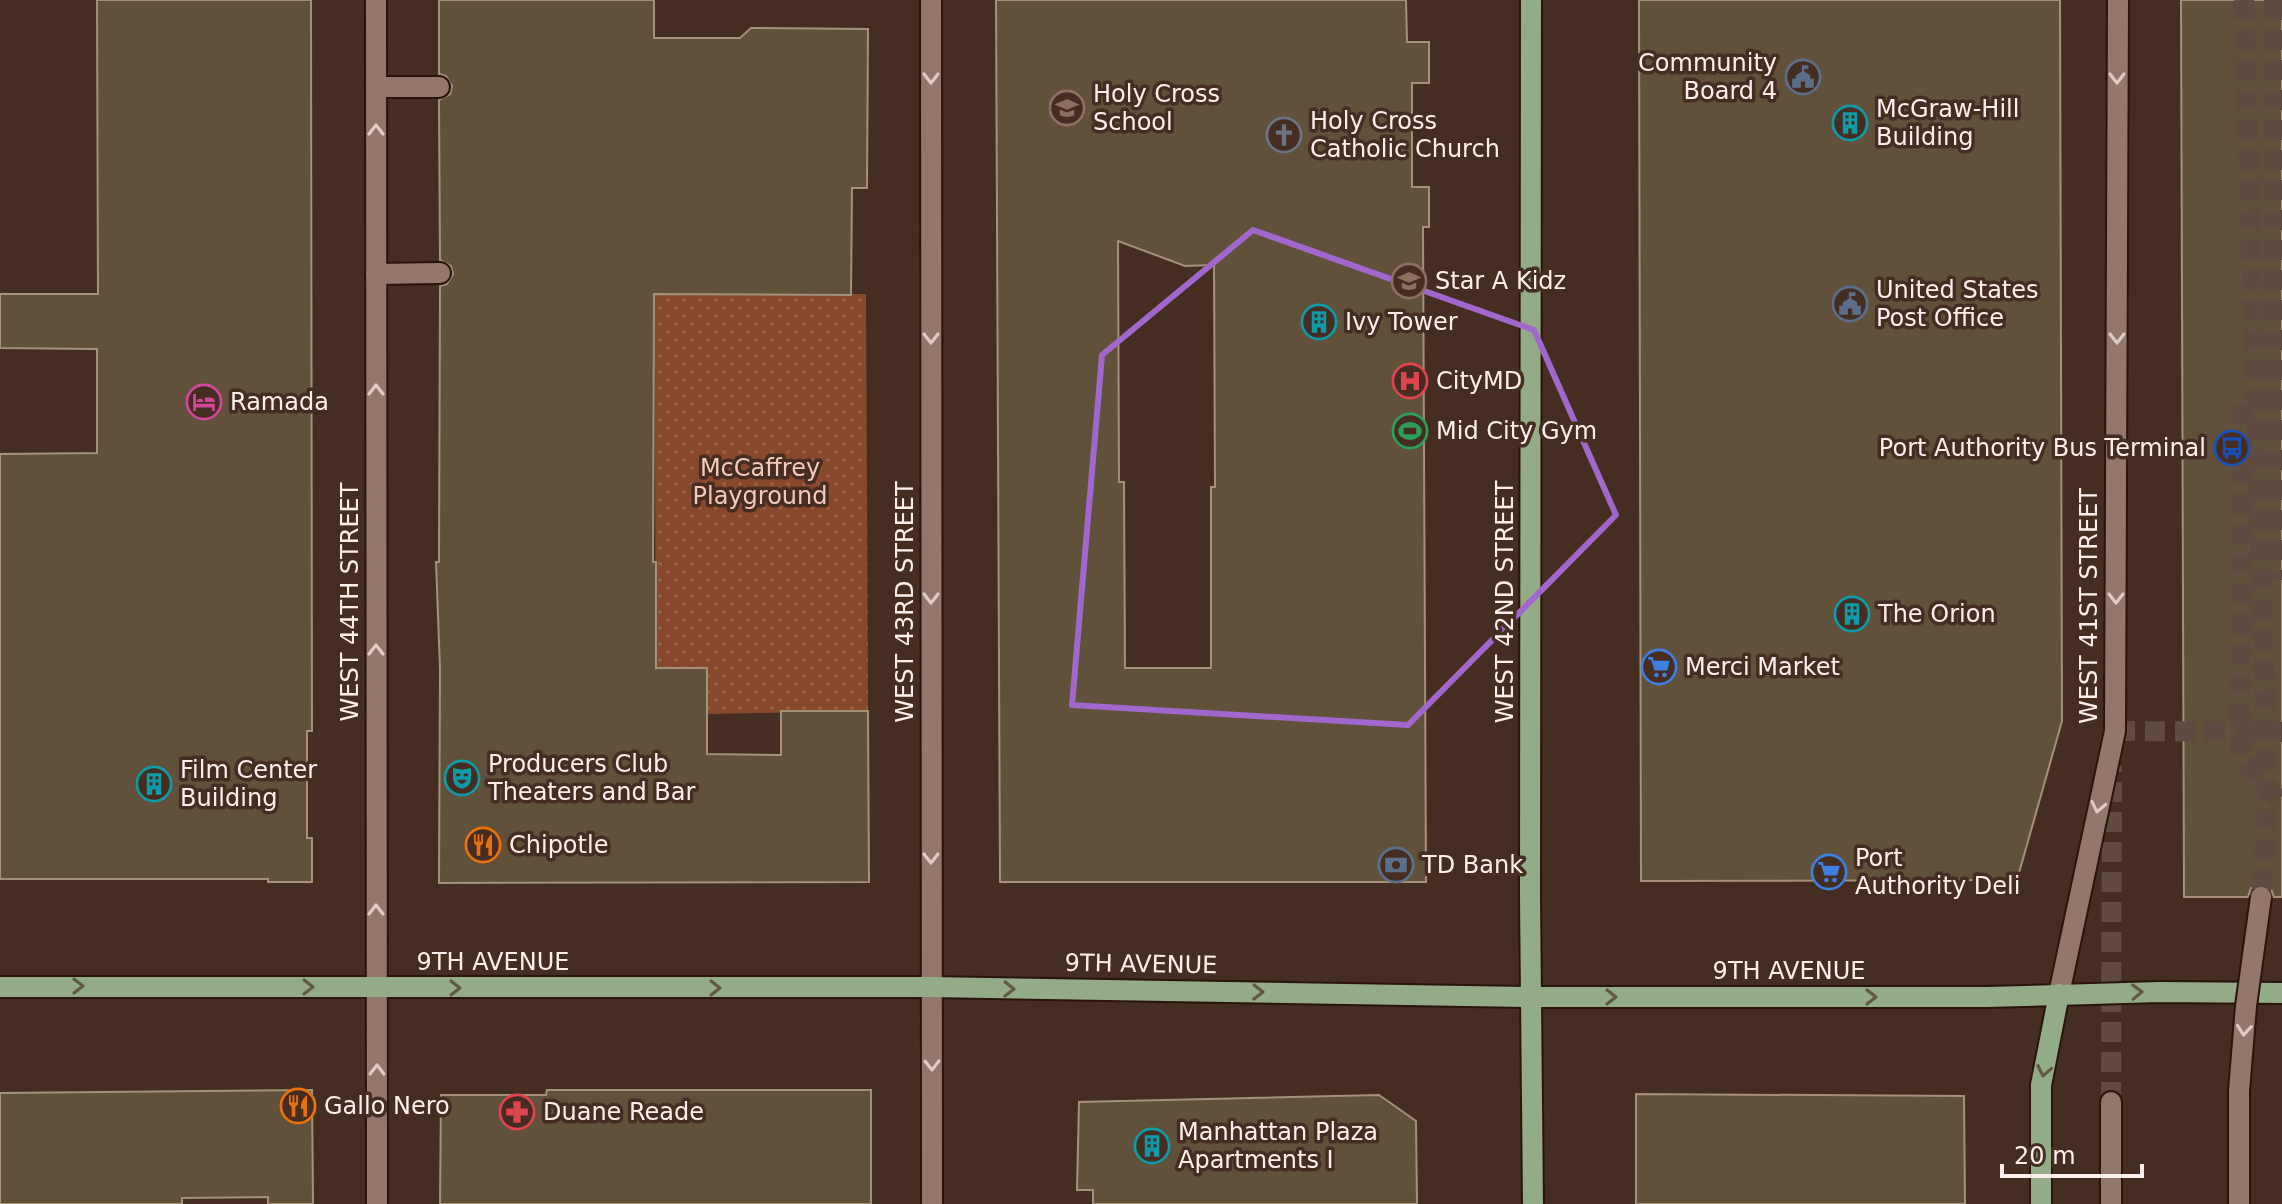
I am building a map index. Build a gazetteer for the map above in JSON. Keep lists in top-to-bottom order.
{
  "streets": {
    "main road": ["WEST 42ND STREET", "WEST 41ST STREET", "9TH AVENUE"],
    "street": ["WEST 44TH STREET", "WEST 43RD STREET"]
  },
  "crossings": [
    ["WEST 44TH STREET", "9TH AVENUE"],
    ["WEST 43RD STREET", "9TH AVENUE"],
    ["WEST 42ND STREET", "9TH AVENUE"],
    ["WEST 41ST STREET", "9TH AVENUE"]
  ],
  "one_way": [
    "WEST 44TH STREET",
    "WEST 43RD STREET",
    "WEST 41ST STREET",
    "9TH AVENUE"
  ],
  "parks": ["McCaffrey Playground"],
  "places": {
    "public building": ["Community Board 4", "United States Post Office"],
    "school or university": ["Holy Cross School", "Star A Kidz"],
    "building": [
      "McGraw-Hill Building",
      "Ivy Tower",
      "The Orion",
      "Film Center Building",
      "Manhattan Plaza Apartments I"
    ],
    "church": ["Holy Cross Catholic Church"],
    "hospital": ["CityMD"],
    "hotel": ["Ramada"],
    "sports": ["Mid City Gym"],
    "bus stop": ["Port Authority Bus Terminal"],
    "supermarket": ["Merci Market", "Port Authority Deli"],
    "theatre": ["Producers Club Theaters and Bar"],
    "restaurant": ["Chipotle", "Gallo Nero"],
    "bank": ["TD Bank"],
    "pharmacy": ["Duane Reade"]
  },
  "scale_bar": "20 m"
}
